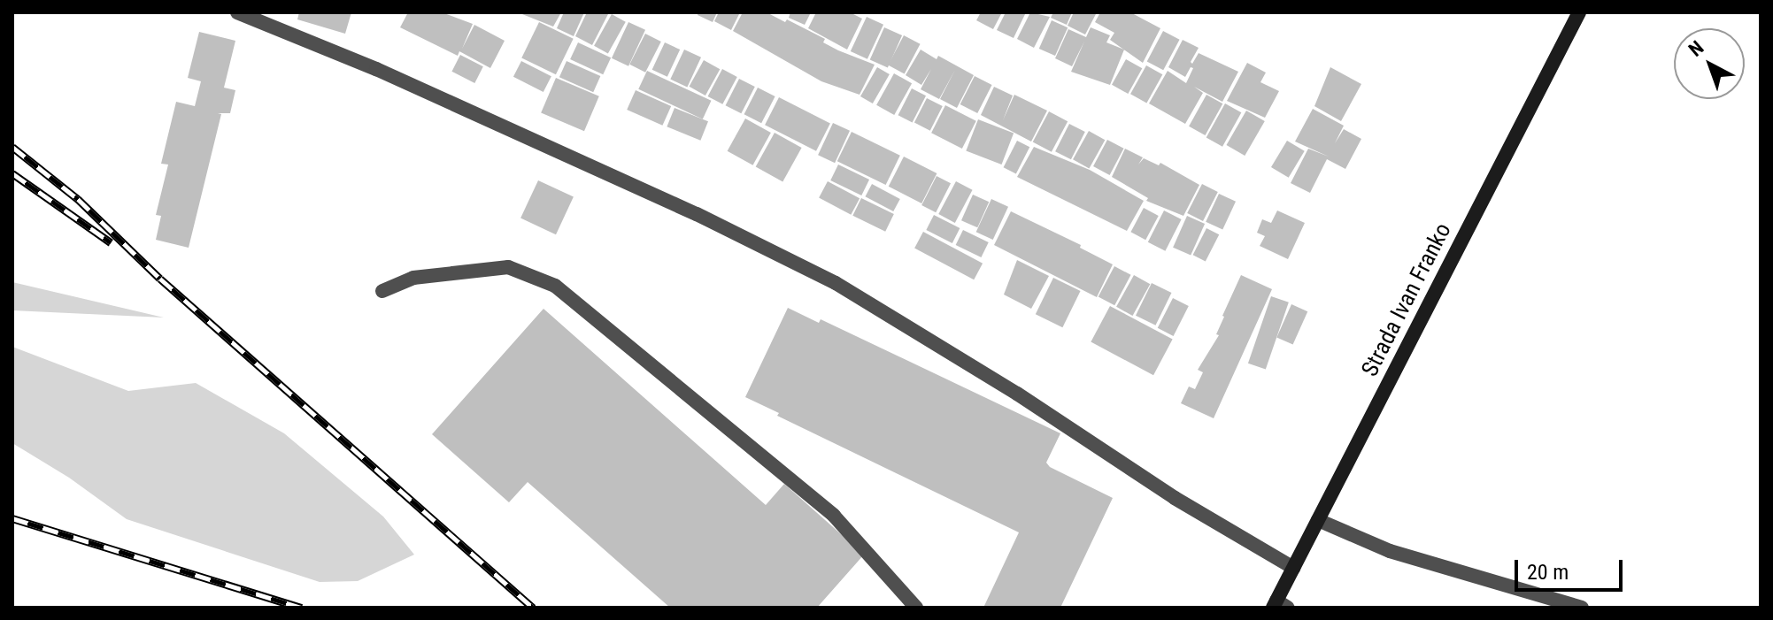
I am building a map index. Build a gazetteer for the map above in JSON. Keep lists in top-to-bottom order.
{
  "streets": {
    "main road": ["Strada Ivan Franko"]
  },
  "scale_bar": "20 m",
  "north": "top left"
}
